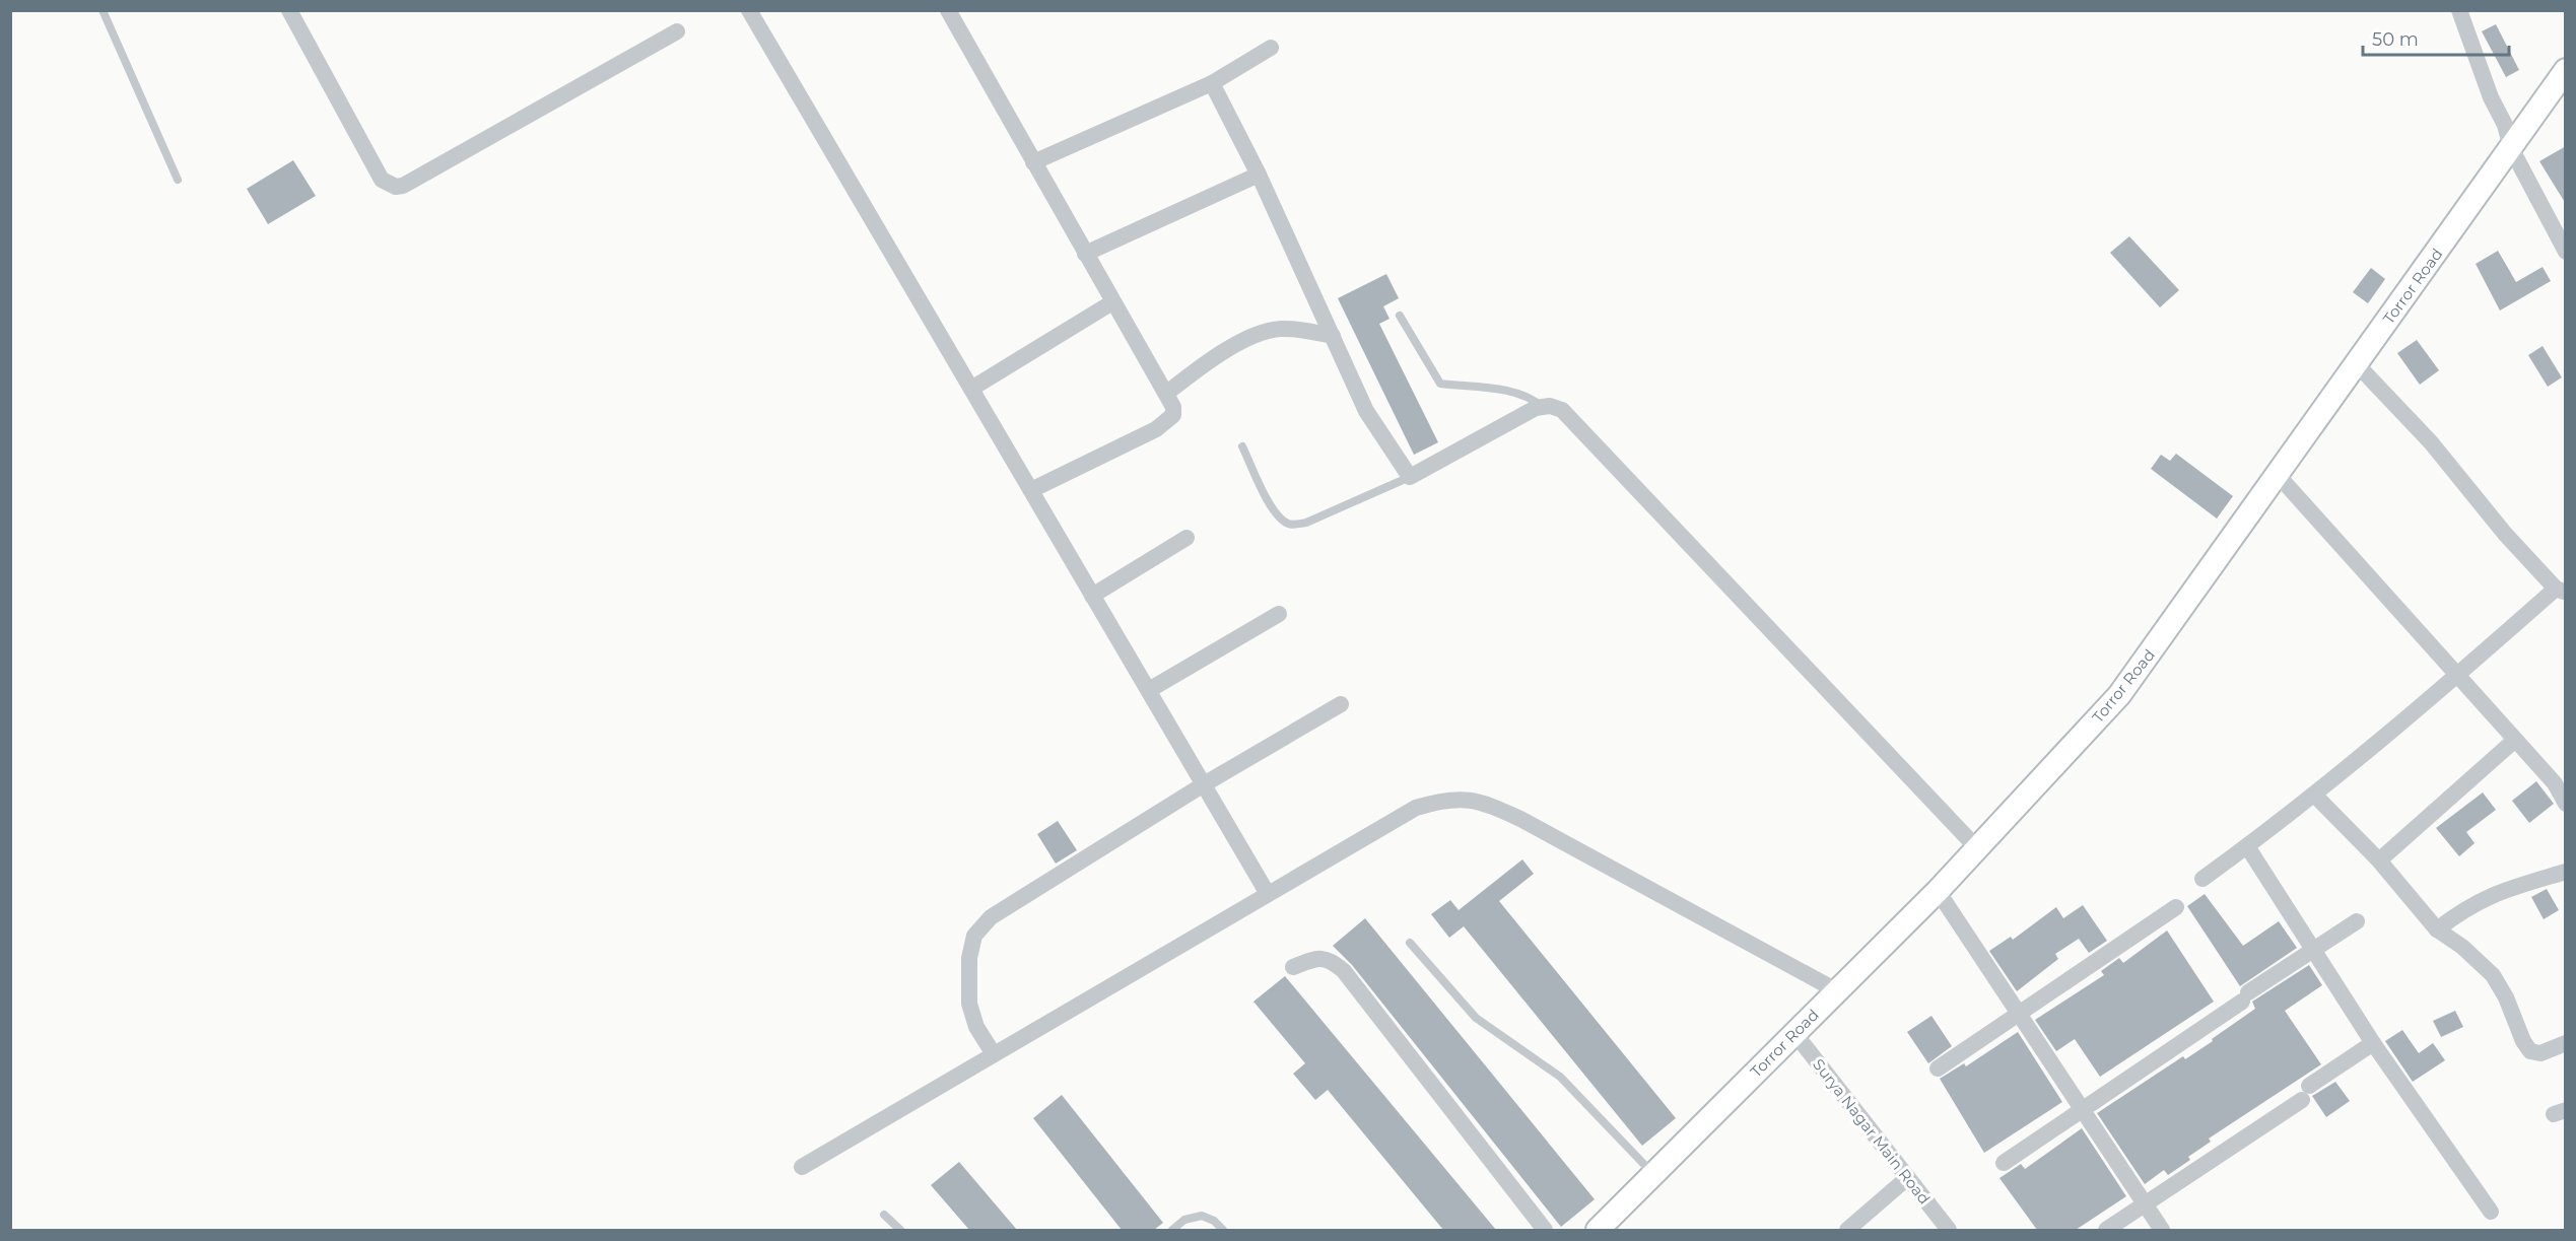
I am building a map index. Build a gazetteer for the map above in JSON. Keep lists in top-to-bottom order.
{
  "streets": {
    "street": ["Torror Road", "Surya Nagar Main Road"]
  },
  "crossings": [
    ["Torror Road", "Surya Nagar Main Road"]
  ],
  "scale_bar": "50 m"
}
